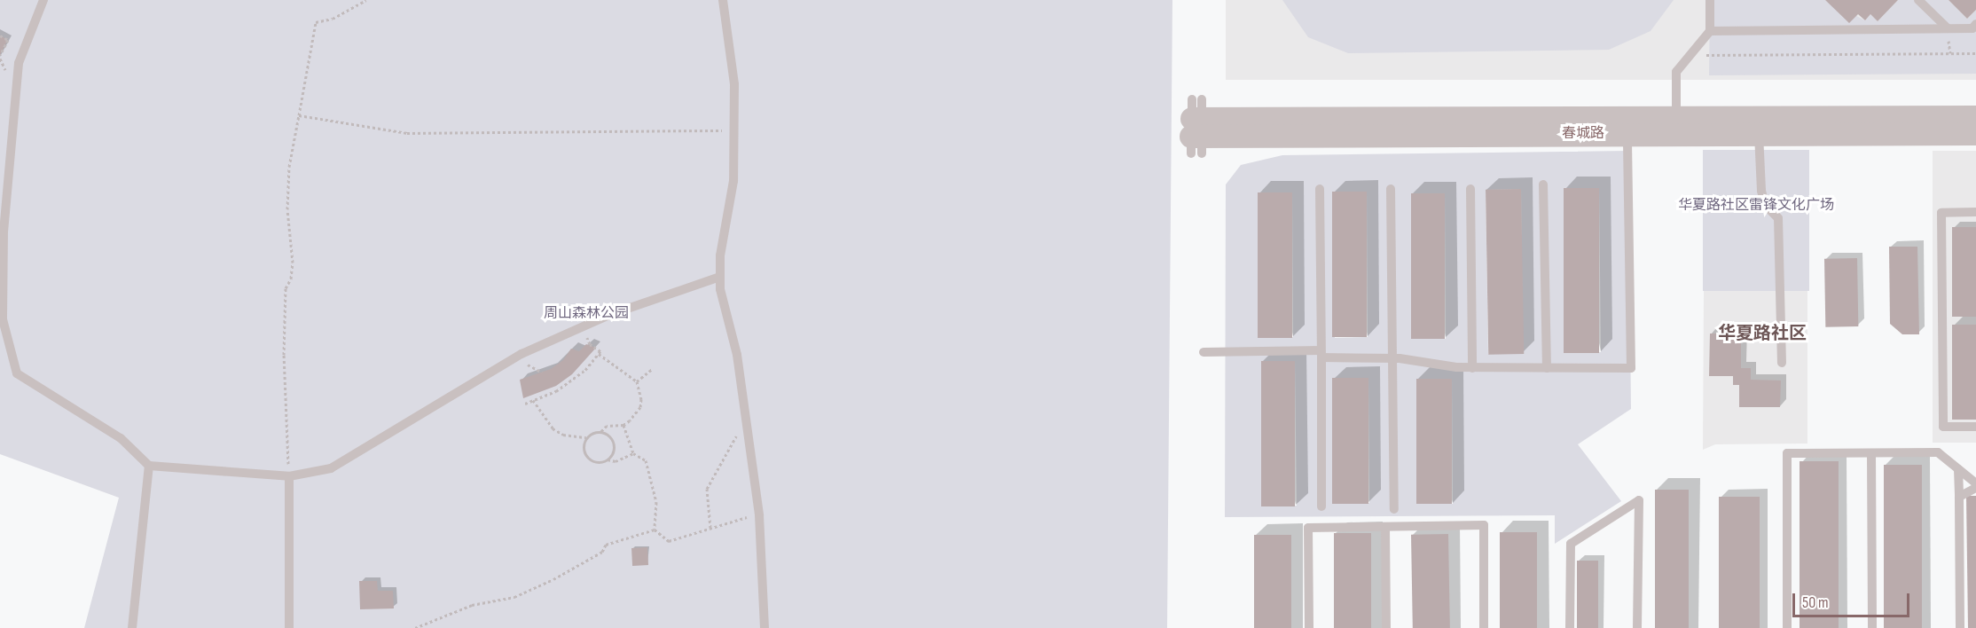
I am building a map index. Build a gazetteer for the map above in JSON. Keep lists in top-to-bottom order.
{
  "streets": {
    "street": ["春城路"]
  },
  "districts": ["华夏路社区"],
  "parks": ["华夏路社区雷锋文化广场", "周山森林公园"],
  "scale_bar": "50 m"
}
